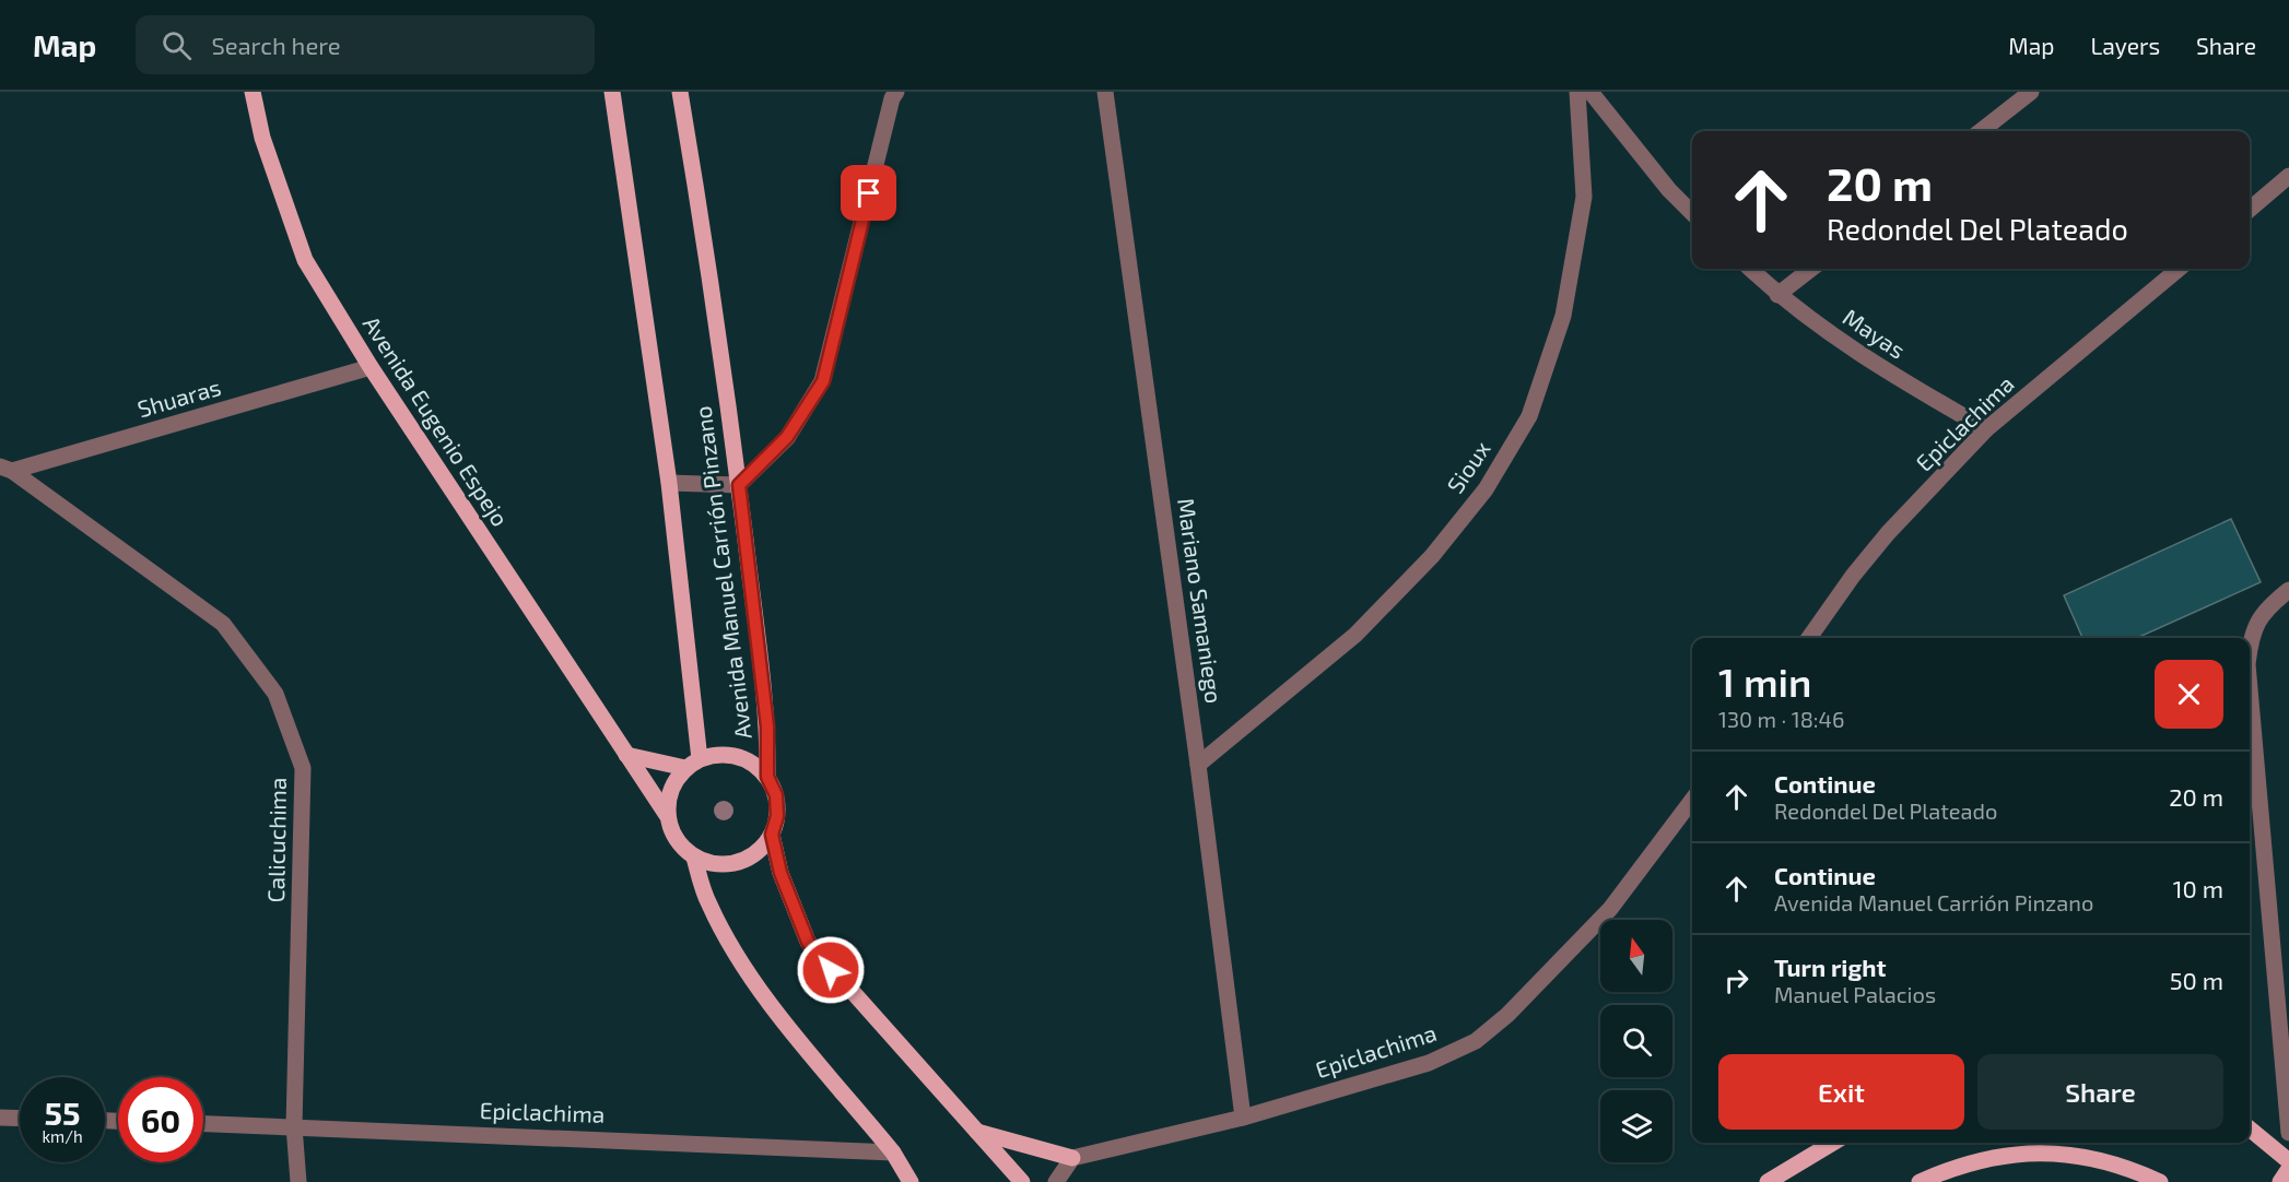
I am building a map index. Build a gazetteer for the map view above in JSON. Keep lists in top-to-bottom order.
{
  "streets": {
    "main road": ["Avenida Eugenio Espejo", "Avenida Manuel Carrión Pinzano"],
    "street": [
      "Mayas",
      "Shuaras",
      "Epiclachima",
      "Sioux",
      "Mariano Samaniego",
      "Calicuchima"
    ]
  },
  "crossings": [
    ["Mayas", "Epiclachima"],
    ["Shuaras", "Avenida Eugenio Espejo"],
    ["Shuaras", "Calicuchima"],
    ["Avenida Eugenio Espejo", "Avenida Manuel Carrión Pinzano"],
    ["Epiclachima", "Mariano Samaniego"],
    ["Epiclachima", "Calicuchima"],
    ["Sioux", "Mariano Samaniego"]
  ],
  "north": "top",
  "page": {
    "header": "Map",
    "search": "Search here",
    "nav": ["Map", "Layers", "Share"],
    "turn": ["20 m", "Redondel Del Plateado"],
    "heading": ["1 min", "130 m · 18:46"],
    "list": [
      {
        "name": "Continue",
        "note": "Redondel Del Plateado",
        "value": "20 m"
      },
      {
        "name": "Continue",
        "note": "Avenida Manuel Carrión Pinzano",
        "value": "10 m"
      },
      {
        "name": "Turn right",
        "note": "Manuel Palacios",
        "value": "50 m"
      }
    ],
    "buttons": ["Exit", "Share"],
    "speed": "55 km/h",
    "limit": "60"
  }
}
